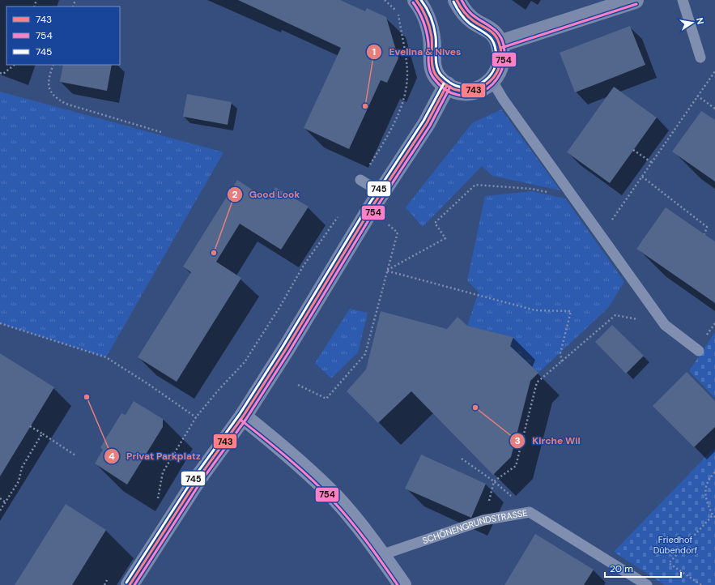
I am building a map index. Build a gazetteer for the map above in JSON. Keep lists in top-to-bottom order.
{
  "streets": {
    "lane": ["SCHÖNENGRUNDSTRASSE"]
  },
  "parks": ["Friedhof Dübendorf"],
  "places": [
    "Evelina & Nives",
    "Good Look",
    "Privat Parkplatz",
    "Kirche Wil"
  ],
  "lines": ["transit line 743", "transit line 754", "transit line 745"],
  "legend": ["743", "754", "745"],
  "scale_bar": "20 m",
  "north": "right"
}
